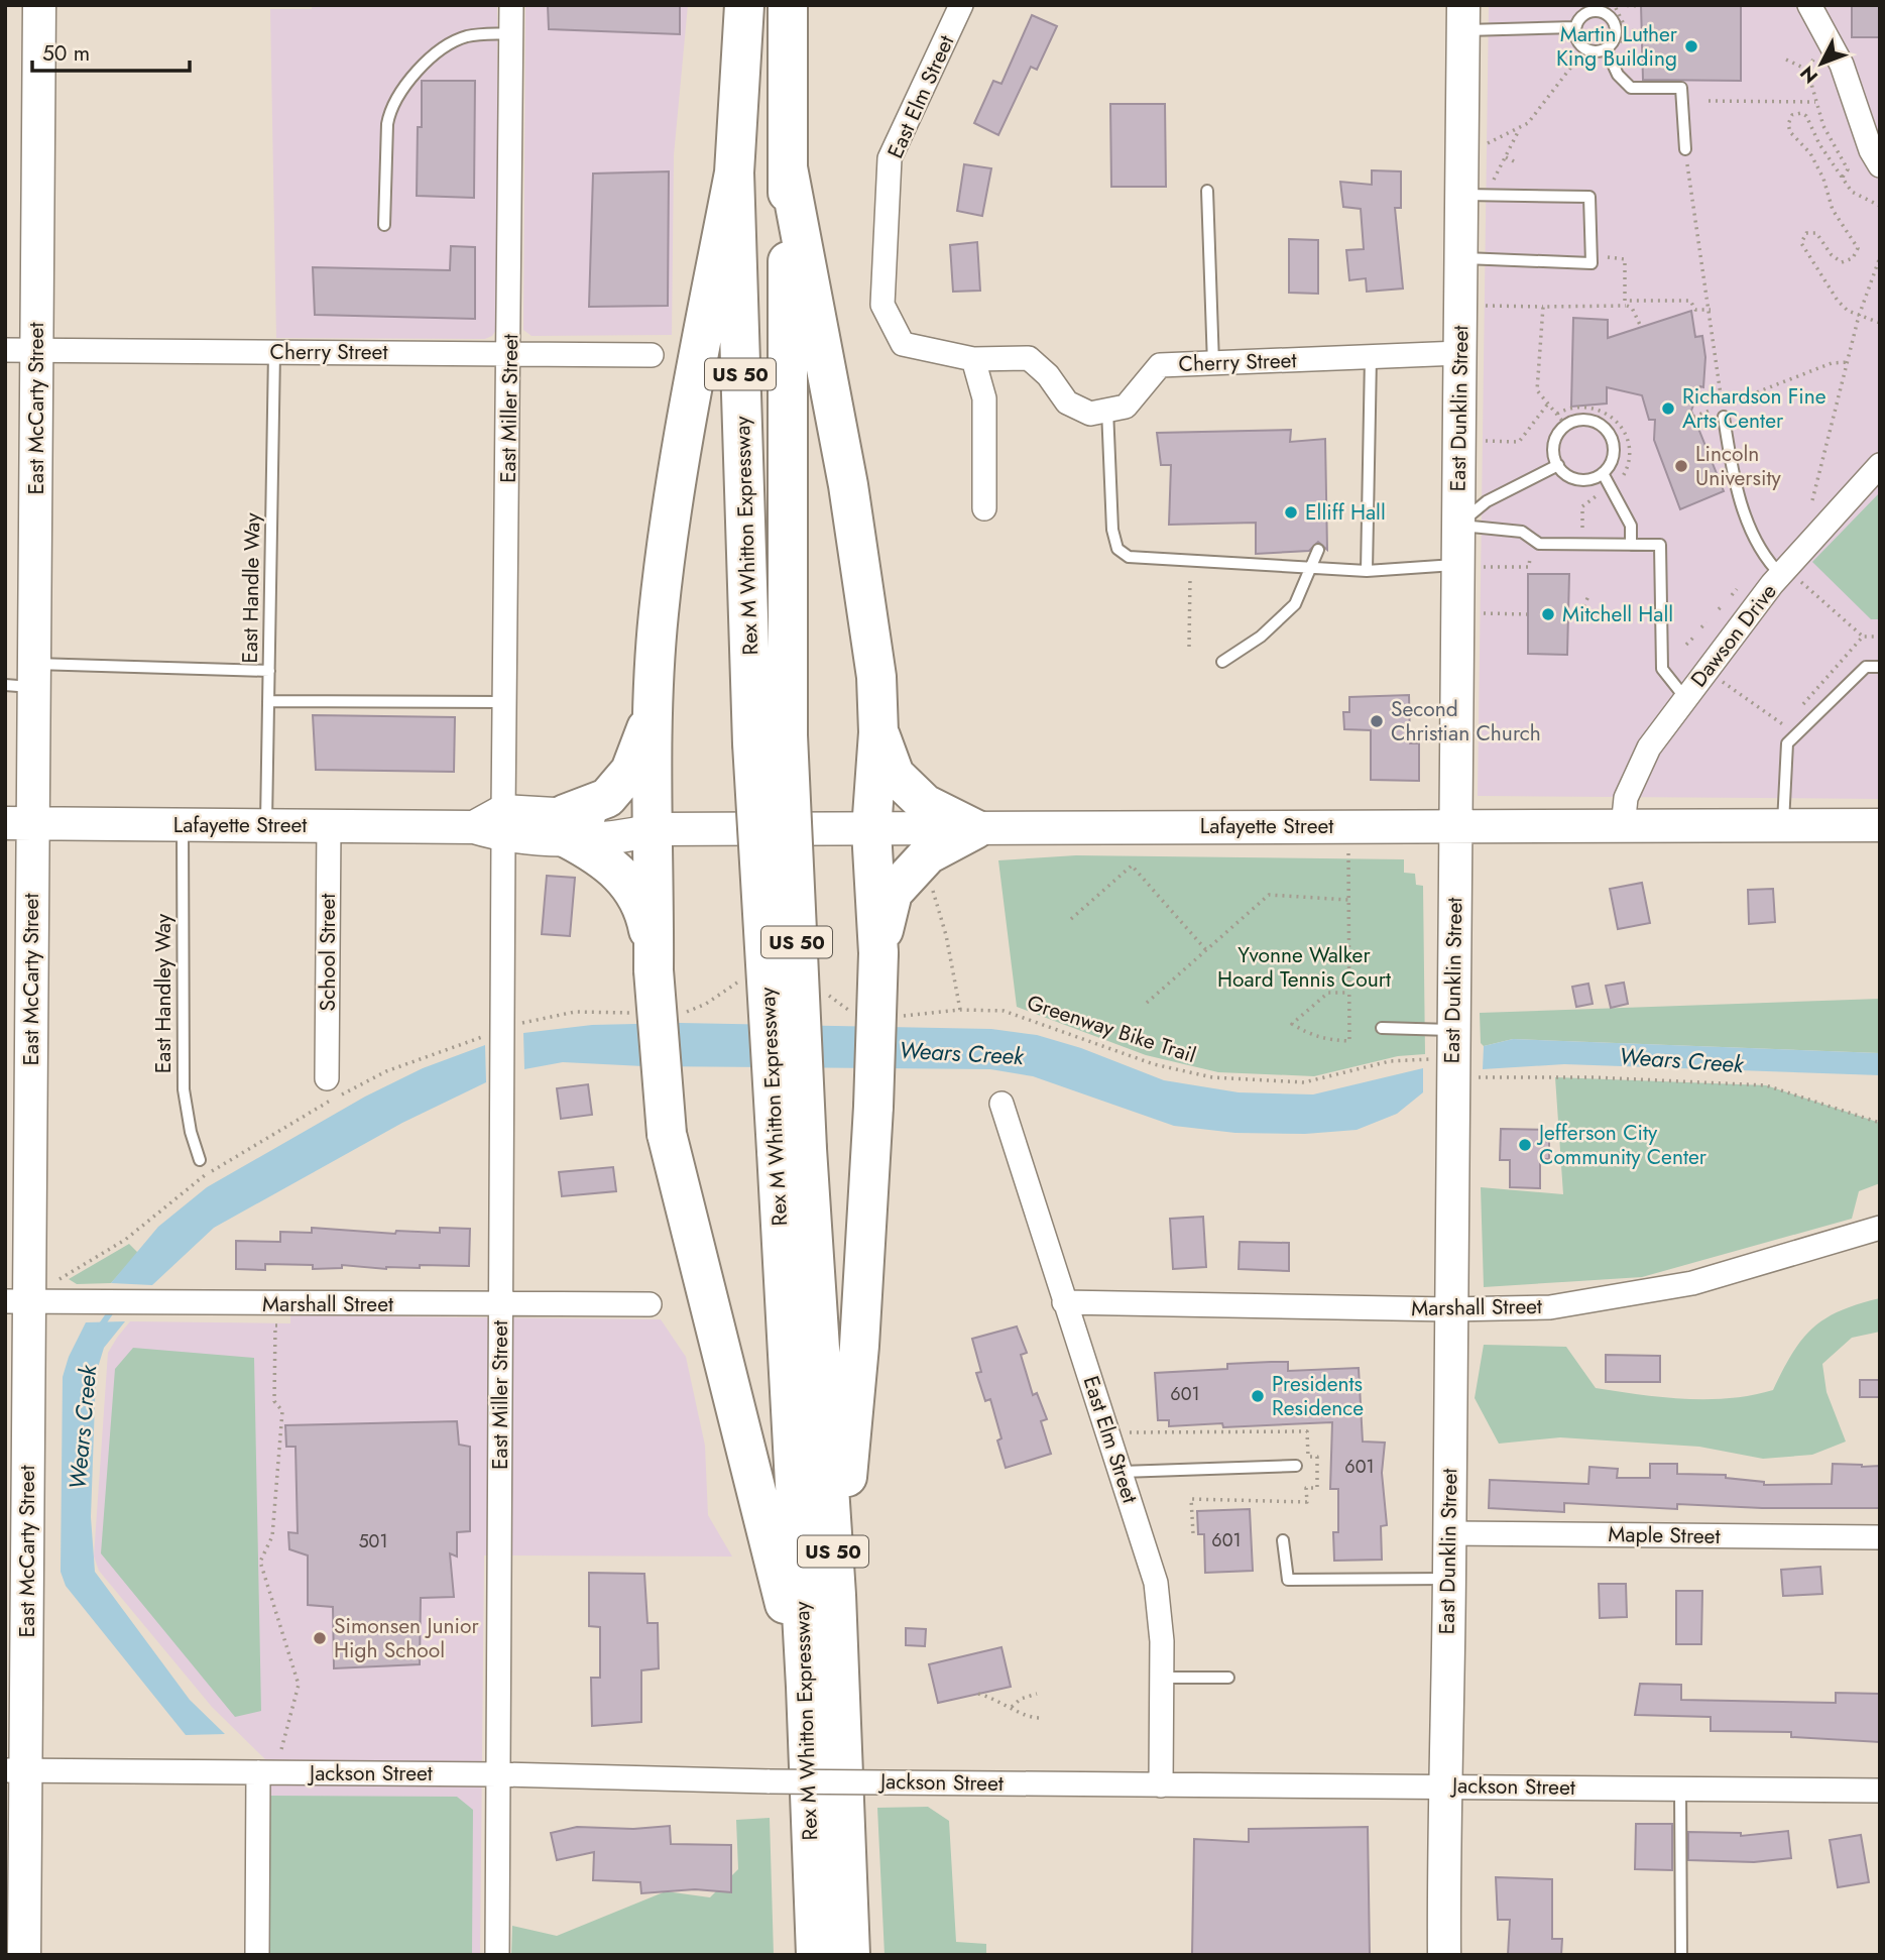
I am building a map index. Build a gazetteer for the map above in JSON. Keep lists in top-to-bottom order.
{
  "streets": {
    "highway": ["US 50", "Rex M Whitton Expressway"],
    "main road": ["East McCarty Street", "East Dunklin Street", "Lafayette Street"],
    "street": [
      "East Elm Street",
      "Cherry Street",
      "East Miller Street",
      "Dawson Drive",
      "School Street",
      "Marshall Street",
      "Maple Street",
      "Jackson Street"
    ],
    "lane": ["East Handle Way", "East Handley Way"],
    "path": ["Greenway Bike Trail"]
  },
  "crossings": [
    ["East Elm Street", "Marshall Street"],
    ["East Elm Street", "Jackson Street"],
    ["Cherry Street", "East McCarty Street"],
    ["Cherry Street", "East Miller Street"],
    ["Cherry Street", "East Dunklin Street"],
    ["Cherry Street", "East Handle Way"],
    ["East McCarty Street", "Lafayette Street"],
    ["East McCarty Street", "Marshall Street"],
    ["East McCarty Street", "Jackson Street"],
    ["East Miller Street", "Lafayette Street"],
    ["East Miller Street", "Marshall Street"],
    ["East Miller Street", "Jackson Street"],
    ["East Dunklin Street", "Lafayette Street"],
    ["East Dunklin Street", "Marshall Street"],
    ["East Dunklin Street", "Maple Street"],
    ["East Dunklin Street", "Jackson Street"],
    ["East Handle Way", "Lafayette Street"],
    ["Dawson Drive", "Lafayette Street"],
    ["Lafayette Street", "School Street"],
    ["Lafayette Street", "East Handley Way"]
  ],
  "water": ["Wears Creek"],
  "parks": ["Yvonne Walker Hoard Tennis Court"],
  "places": [
    "Martin Luther King Building",
    "Richardson Fine Arts Center",
    "Lincoln University",
    "Elliff Hall",
    "Mitchell Hall",
    "Second Christian Church",
    "Jefferson City Community Center",
    "Presidents Residence",
    "Simonsen Junior High School"
  ],
  "house_numbers": [
    "601",
    "601",
    "601",
    "501"
  ],
  "scale_bar": "50 m",
  "north": "bottom left"
}
